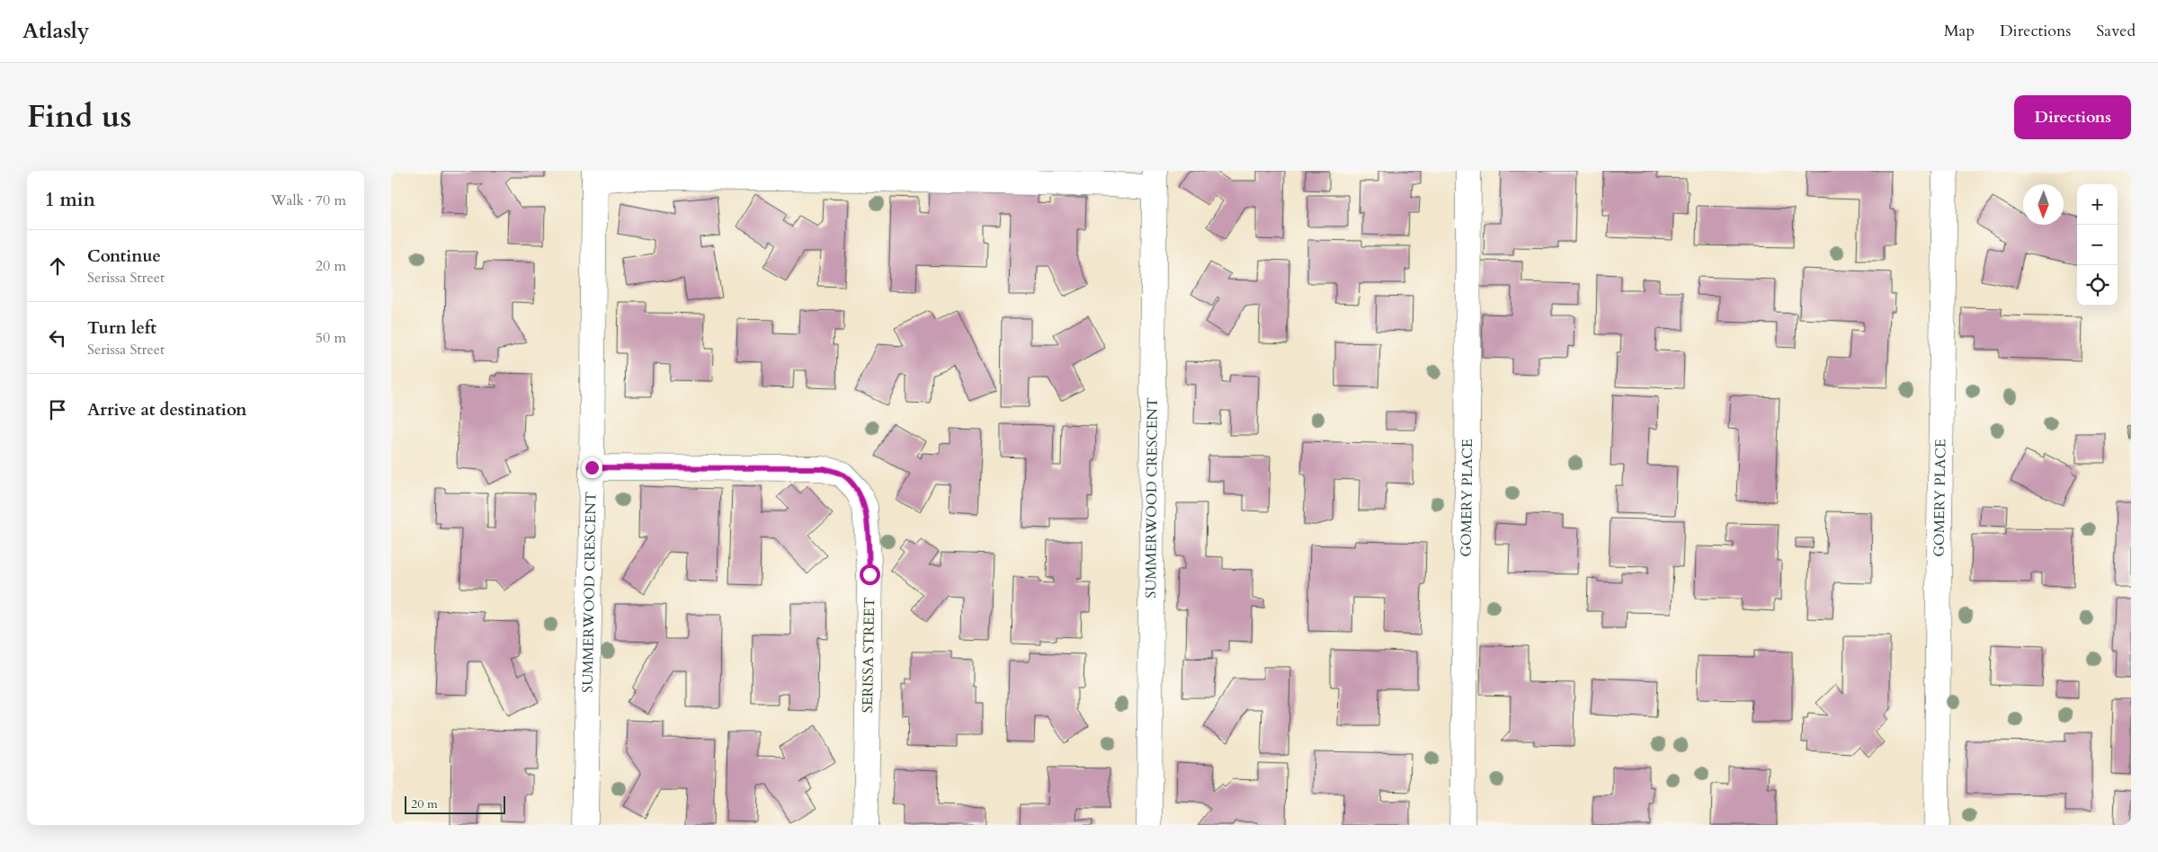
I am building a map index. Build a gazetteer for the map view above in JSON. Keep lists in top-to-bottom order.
{
  "streets": {
    "street": ["SUMMERWOOD CRESCENT", "GOMERY PLACE", "SERISSA STREET"]
  },
  "crossings": [
    ["SUMMERWOOD CRESCENT", "SERISSA STREET"]
  ],
  "scale_bar": "20 m",
  "north": "bottom",
  "page": {
    "header": "Atlasly",
    "nav": ["Map", "Directions", "Saved"],
    "title": "Find us",
    "buttons": "Directions",
    "heading": ["1 min", "Walk · 70 m"],
    "map_buttons": ["+", "−"],
    "list": [
      ["Continue", "Serissa Street", "20 m"],
      ["Turn left", "Serissa Street", "50 m"],
      "Arrive at destination"
    ],
    "scale": "20 m"
  }
}
